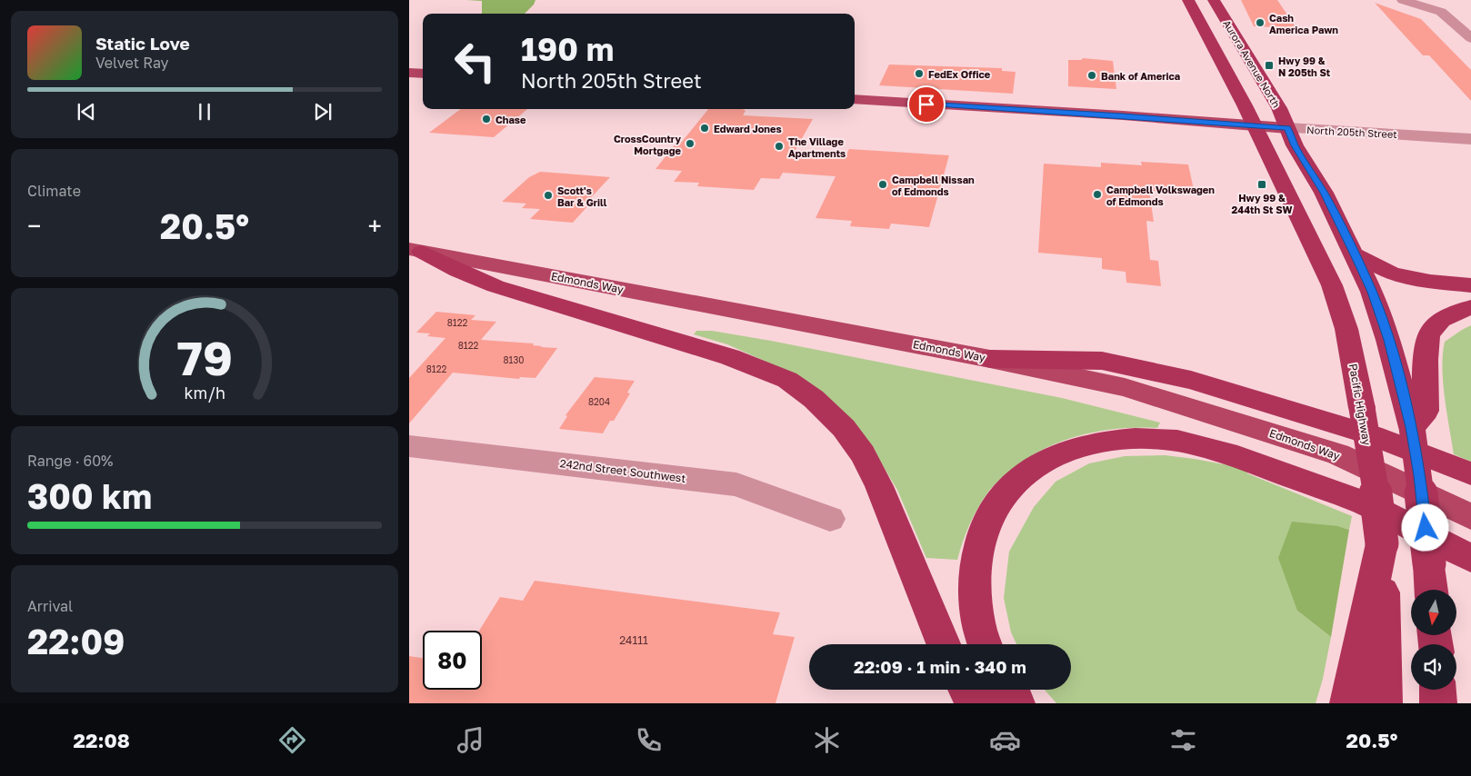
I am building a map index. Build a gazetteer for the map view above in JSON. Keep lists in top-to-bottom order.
{
  "streets": {
    "highway": ["Aurora Avenue North", "Pacific Highway"],
    "main road": ["North 205th Street", "Edmonds Way"],
    "street": ["242nd Street Southwest"]
  },
  "crossings": [
    ["Aurora Avenue North", "North 205th Street"],
    ["North 205th Street", "Pacific Highway"]
  ],
  "places": {
    "other": [
      "Cash America Pawn",
      "FedEx Office",
      "Bank of America",
      "Chase",
      "Edward Jones",
      "CrossCountry Mortgage",
      "The Village Apartments",
      "Campbell Nissan of Edmonds",
      "Campbell Volkswagen of Edmonds",
      "Scott's Bar & Grill"
    ],
    "transit": ["Hwy 99 & N 205th St", "Hwy 99 & 244th St SW"]
  },
  "house_numbers": [
    "8122",
    "8122",
    "8130",
    "8122",
    "8204",
    "24111"
  ],
  "north": "bottom",
  "page": {
    "turn": ["190 m", "North 205th Street"],
    "song": ["Static Love", "Velvet Ray"],
    "tile": [
      "Climate",
      ["Range · 60%", "300 km"],
      ["Arrival", "22:09"]
    ],
    "heat": ["−", "20.5°", "+"],
    "limit": "80",
    "trip": "22:09 · 1 min · 340 m",
    "tabs": ["22:08", "20.5°"],
    "gauge": ["79", "km/h"]
  }
}
